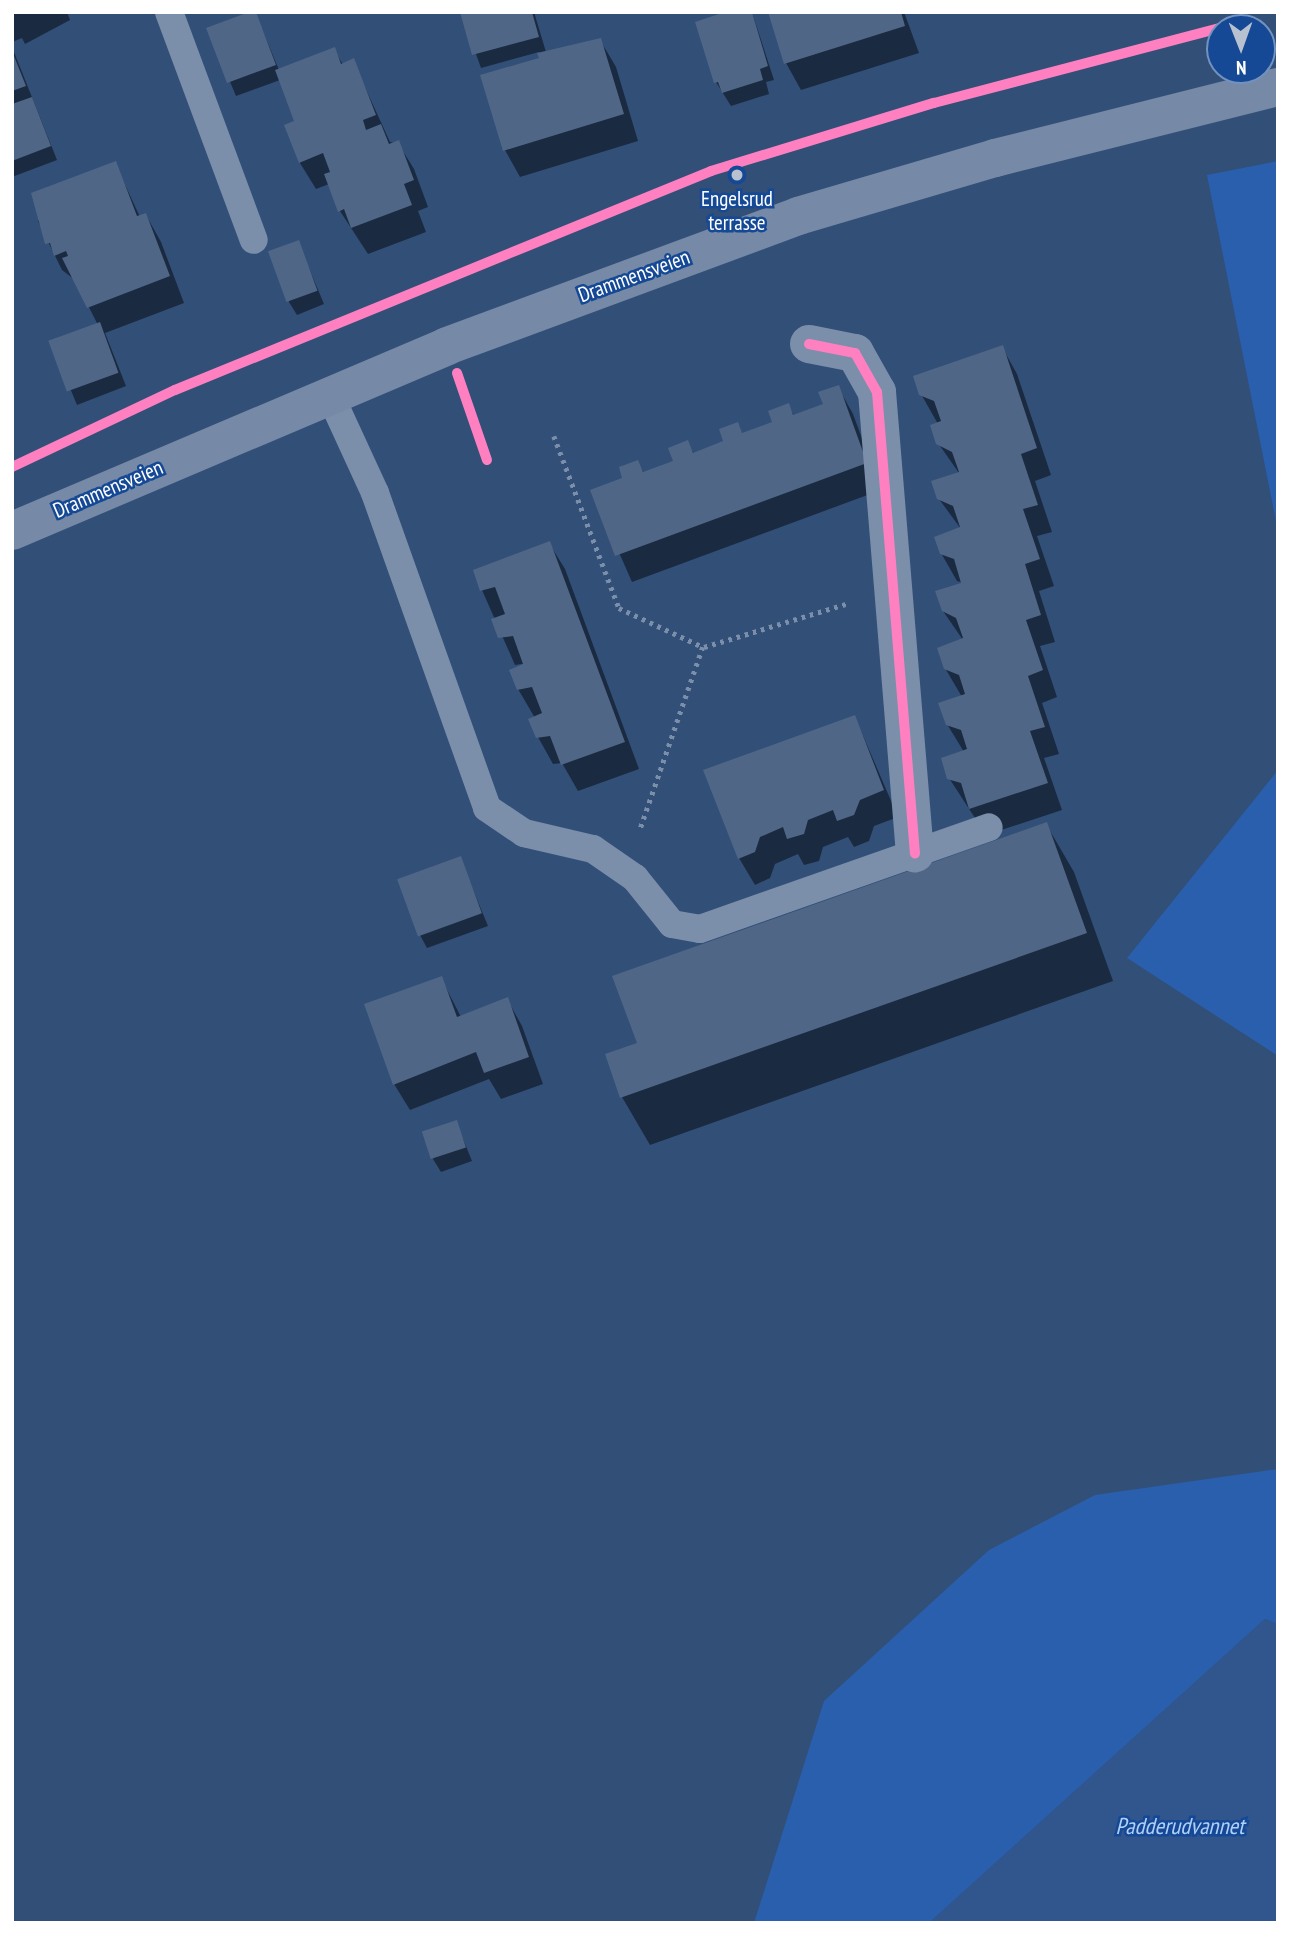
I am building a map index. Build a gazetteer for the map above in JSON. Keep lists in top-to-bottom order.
{
  "streets": {
    "main road": ["Drammensveien"]
  },
  "water": ["Padderudvannet"],
  "places": ["Engelsrud terrasse"],
  "north": "bottom"
}
